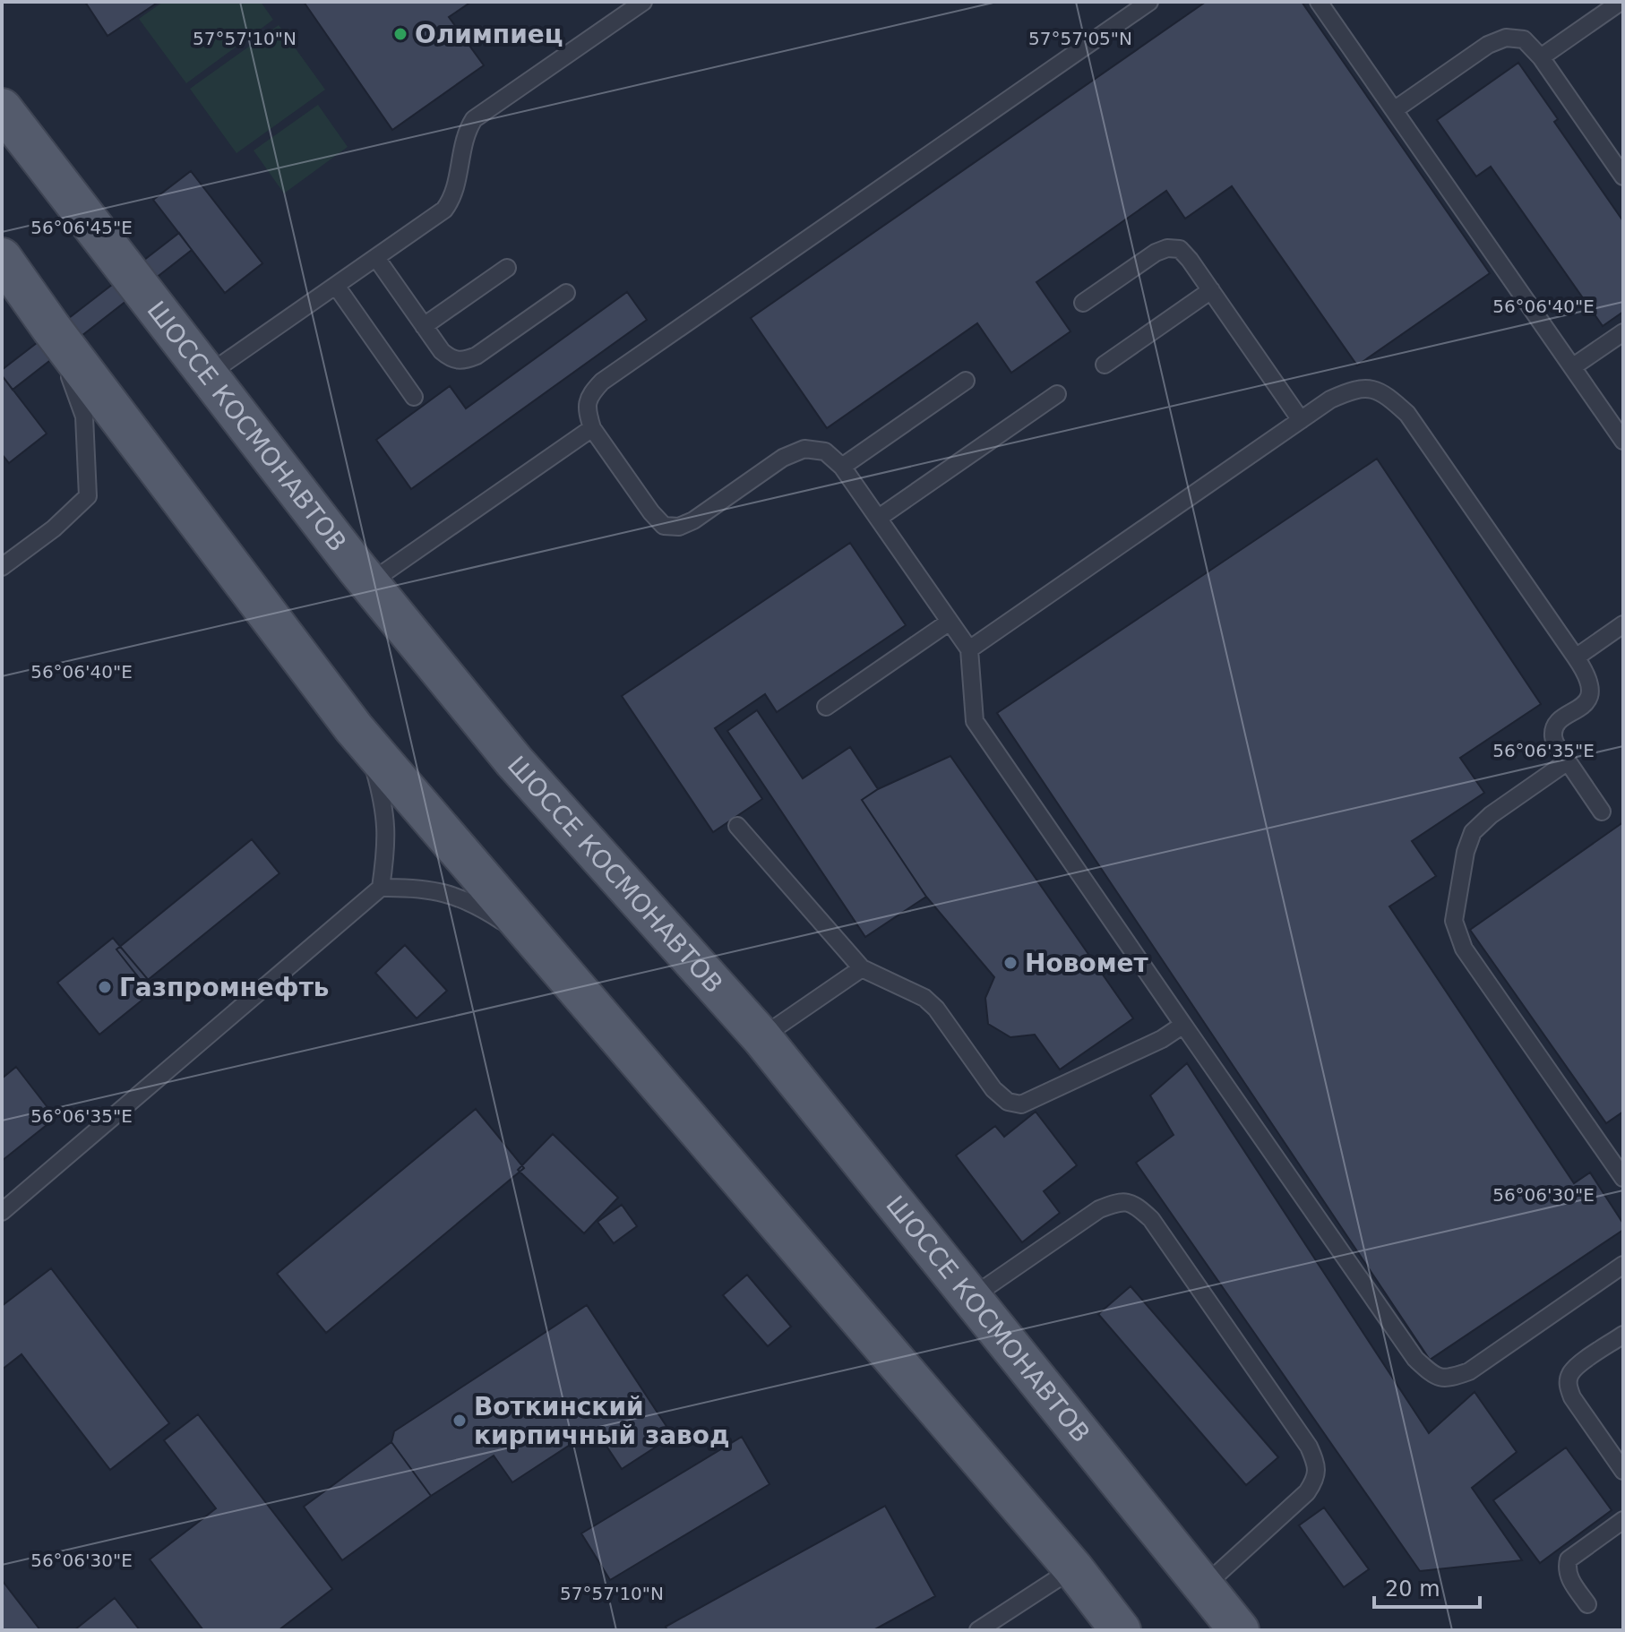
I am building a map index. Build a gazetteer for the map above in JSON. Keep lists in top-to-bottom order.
{
  "streets": {
    "main road": ["ШОССЕ КОСМОНАВТОВ"]
  },
  "places": [
    "Олимпиец",
    "Новомет",
    "Газпромнефть",
    "Воткинский кирпичный завод"
  ],
  "scale_bar": "20 m",
  "coordinates": [
    "57°57'10\"N",
    "57°57'05\"N",
    "56°06'45\"E",
    "56°06'40\"E",
    "56°06'35\"E",
    "56°06'30\"E"
  ]
}
